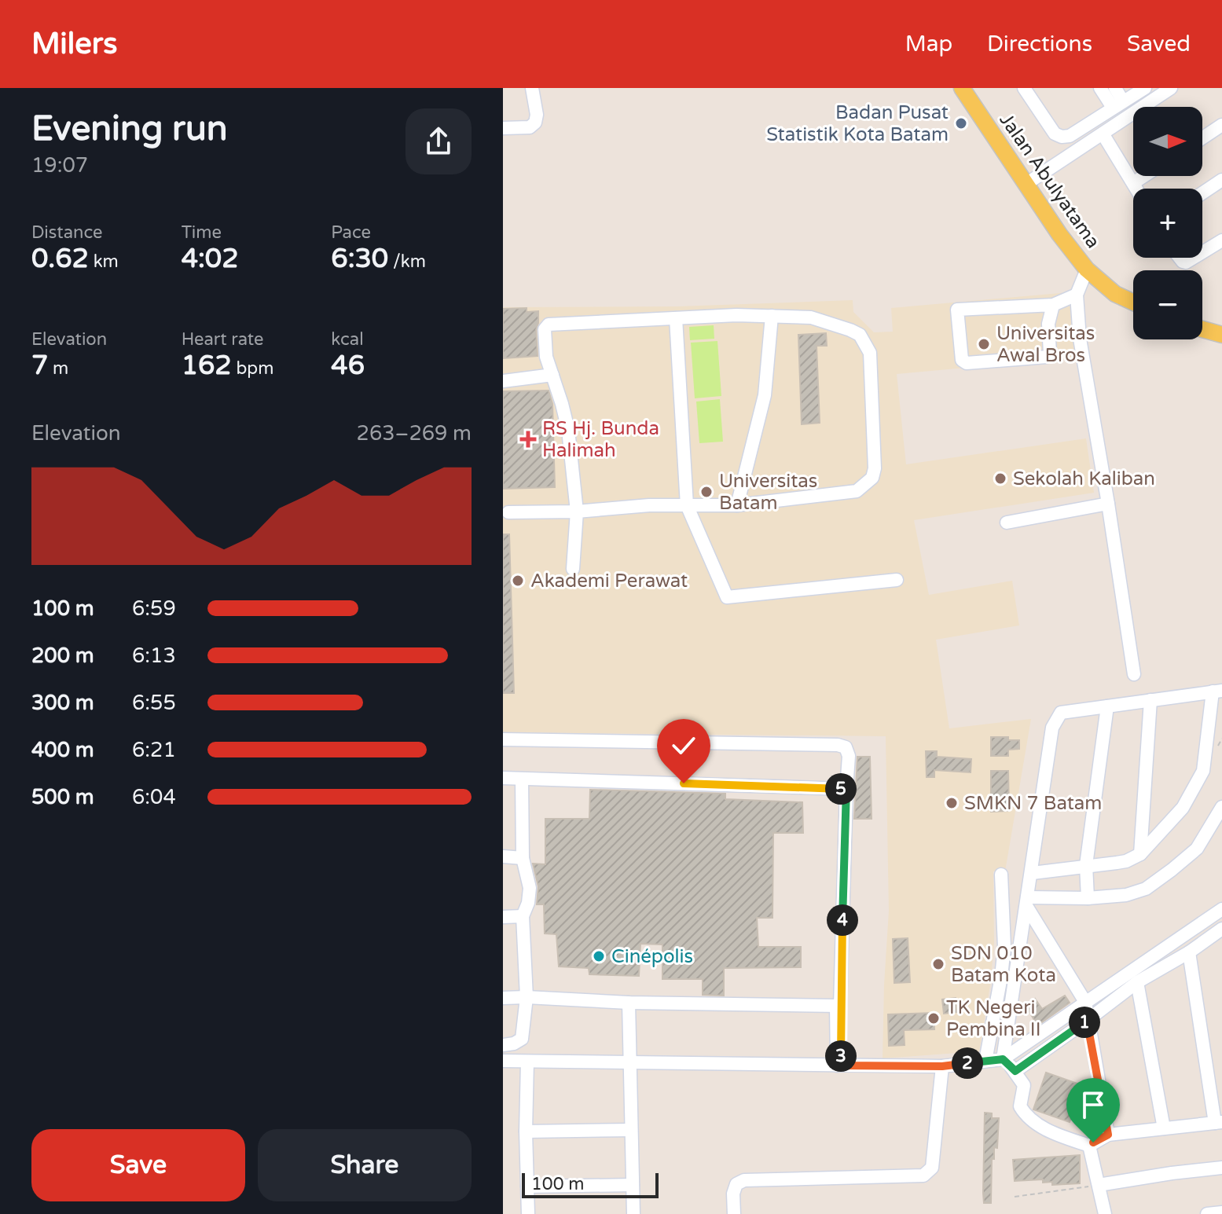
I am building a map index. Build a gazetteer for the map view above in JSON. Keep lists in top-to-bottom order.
{
  "streets": {
    "main road": ["Jalan Abulyatama"]
  },
  "places": {
    "other": [
      "Badan Pusat Statistik Kota Batam",
      "Universitas Awal Bros",
      "Sekolah Kaliban",
      "Universitas Batam",
      "Akademi Perawat",
      "SMKN 7 Batam",
      "Cinépolis",
      "SDN 010 Batam Kota",
      "TK Negeri Pembina II"
    ],
    "health": ["RS Hj. Bunda Halimah"]
  },
  "scale_bar": "100 m",
  "north": "right",
  "page": {
    "header": "Milers",
    "nav": ["Map", "Directions", "Saved"],
    "heading": ["Evening run", "19:07"],
    "map_buttons": ["+", "−"],
    "stats": [
      ["Distance", "0.62 km"],
      ["Time", "4:02"],
      ["Pace", "6:30 /km"],
      ["Elevation", "7 m"],
      ["Heart rate", "162 bpm"],
      ["kcal", "46"]
    ],
    "chart": ["Elevation", "263–269 m"],
    "list": [
      {
        "name": "100 m",
        "note": "6:59"
      },
      {
        "name": "200 m",
        "note": "6:13"
      },
      {
        "name": "300 m",
        "note": "6:55"
      },
      {
        "name": "400 m",
        "note": "6:21"
      },
      {
        "name": "500 m",
        "note": "6:04"
      }
    ],
    "pins": [
      "5",
      "4",
      "1",
      "3",
      "2"
    ],
    "buttons": ["Save", "Share"],
    "scale": "100 m"
  }
}
